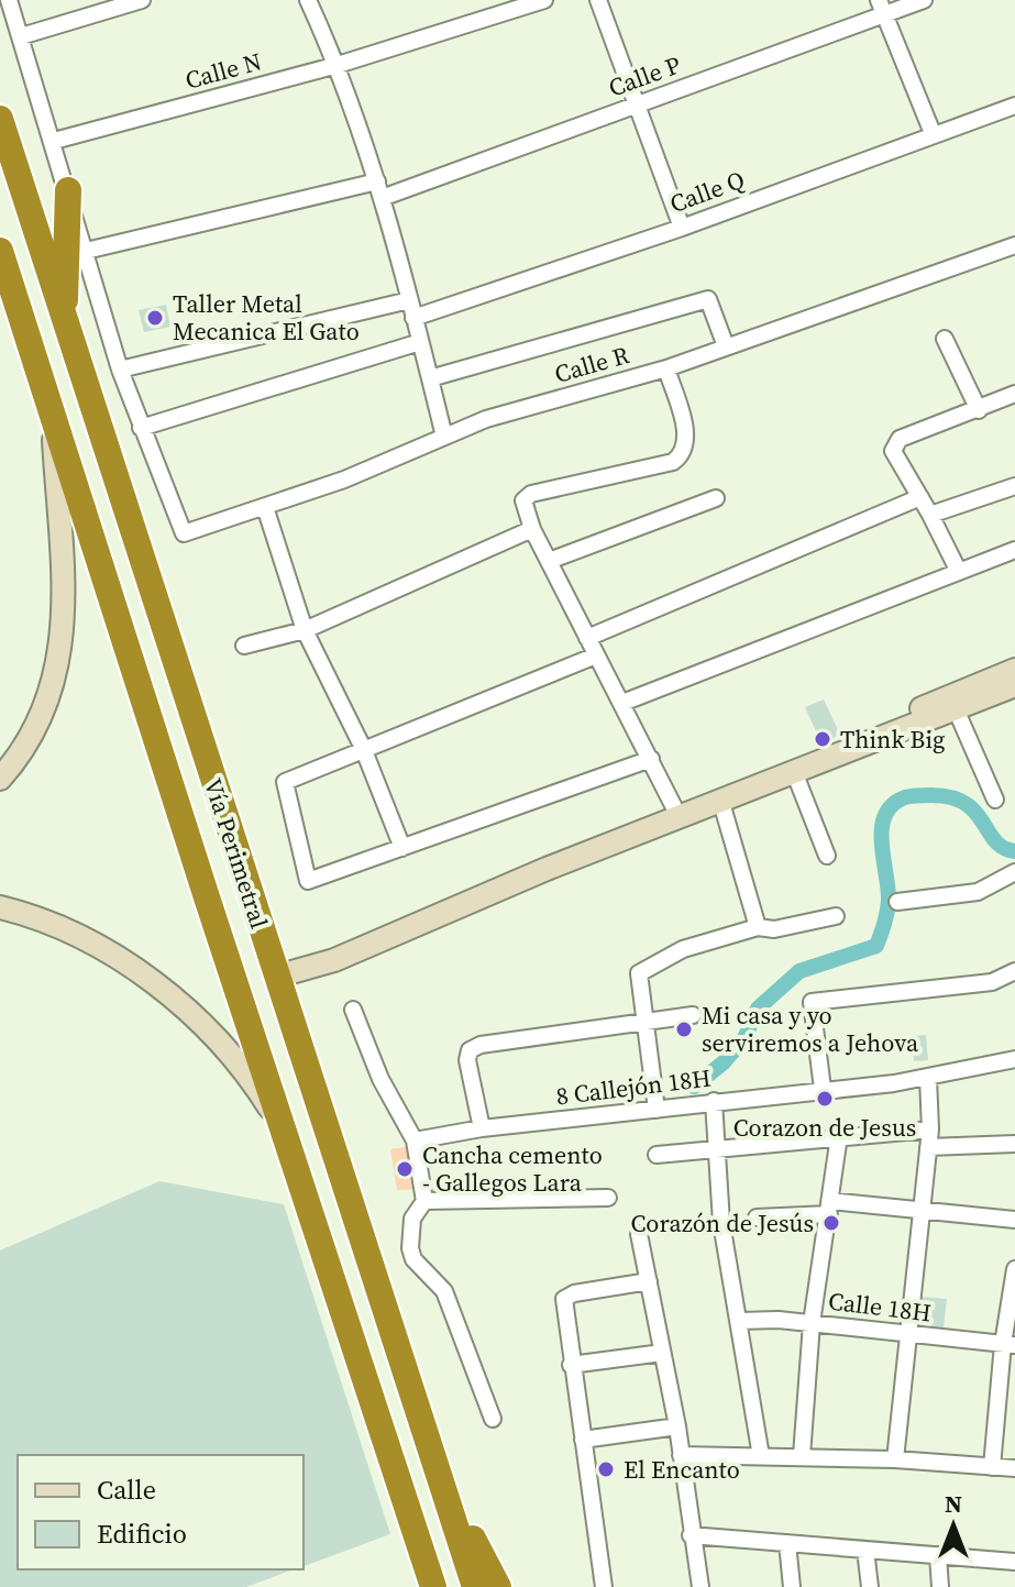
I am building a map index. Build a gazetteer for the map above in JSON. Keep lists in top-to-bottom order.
{
  "streets": {
    "highway": ["Vía Perimetral"],
    "street": [
      "Calle N",
      "Calle P",
      "Calle Q",
      "Calle R",
      "8 Callejón 18H",
      "Calle 18H"
    ]
  },
  "places": [
    "Taller Metal Mecanica El Gato",
    "Think Big",
    "Mi casa y yo serviremos a Jehova",
    "Corazon de Jesus",
    "Cancha cemento - Gallegos Lara",
    "Corazón de Jesús",
    "El Encanto"
  ],
  "legend": ["Calle", "Edificio"],
  "north": "top"
}
